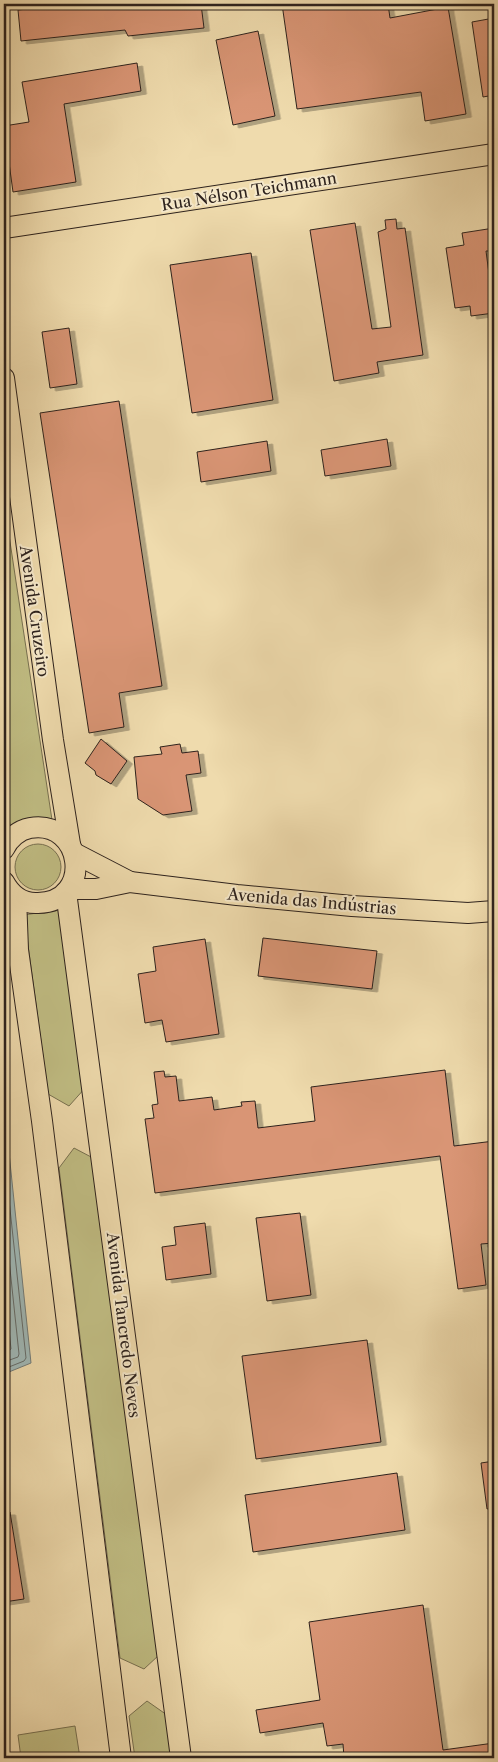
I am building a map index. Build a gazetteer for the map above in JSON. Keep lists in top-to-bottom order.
{
  "streets": {
    "main road": [
      "Rua Nélson Teichmann",
      "Avenida Cruzeiro",
      "Avenida das Indústrias",
      "Avenida Tancredo Neves"
    ]
  },
  "crossings": [
    ["Avenida Cruzeiro", "Avenida Tancredo Neves"]
  ]
}
